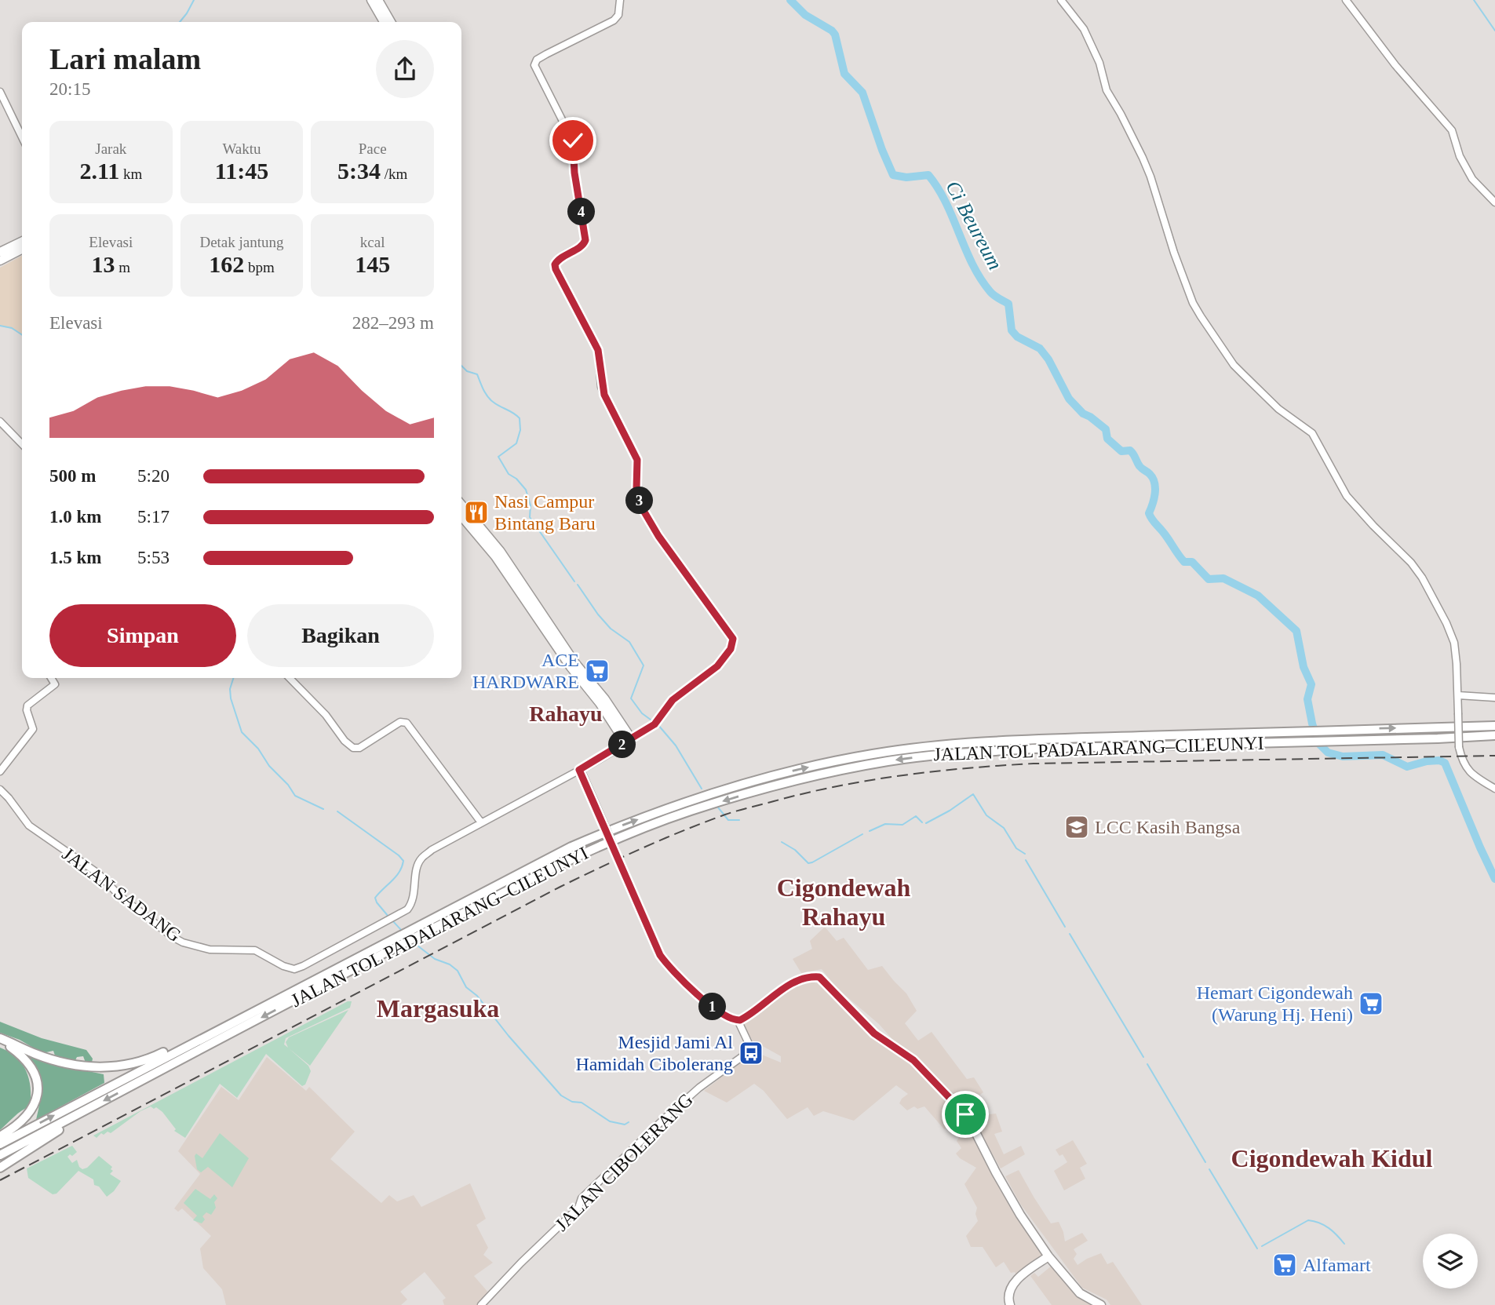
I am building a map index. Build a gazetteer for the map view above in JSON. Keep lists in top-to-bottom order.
{
  "streets": {
    "highway": ["JALAN TOL PADALARANG–CILEUNYI"],
    "street": ["JALAN SADANG", "JALAN CIBOLERANG"]
  },
  "districts": [
    "Rahayu",
    "Cigondewah Rahayu",
    "Margasuka",
    "Cigondewah Kidul"
  ],
  "water": ["Ci Beureum"],
  "places": {
    "restaurant": ["Nasi Campur Bintang Baru"],
    "supermarket": ["ACE HARDWARE", "Hemart Cigondewah (Warung Hj. Heni)", "Alfamart"],
    "school or university": ["LCC Kasih Bangsa"],
    "bus stop": ["Mesjid Jami Al Hamidah Cibolerang"]
  },
  "page": {
    "heading": ["Lari malam", "20:15"],
    "stats": [
      ["Jarak", "2.11 km"],
      ["Waktu", "11:45"],
      ["Pace", "5:34 /km"],
      ["Elevasi", "13 m"],
      ["Detak jantung", "162 bpm"],
      ["kcal", "145"]
    ],
    "pins": [
      "4",
      "3",
      "2",
      "1"
    ],
    "chart": ["Elevasi", "282–293 m"],
    "list": [
      {
        "name": "500 m",
        "note": "5:20"
      },
      {
        "name": "1.0 km",
        "note": "5:17"
      },
      {
        "name": "1.5 km",
        "note": "5:53"
      }
    ],
    "buttons": ["Simpan", "Bagikan"]
  }
}
